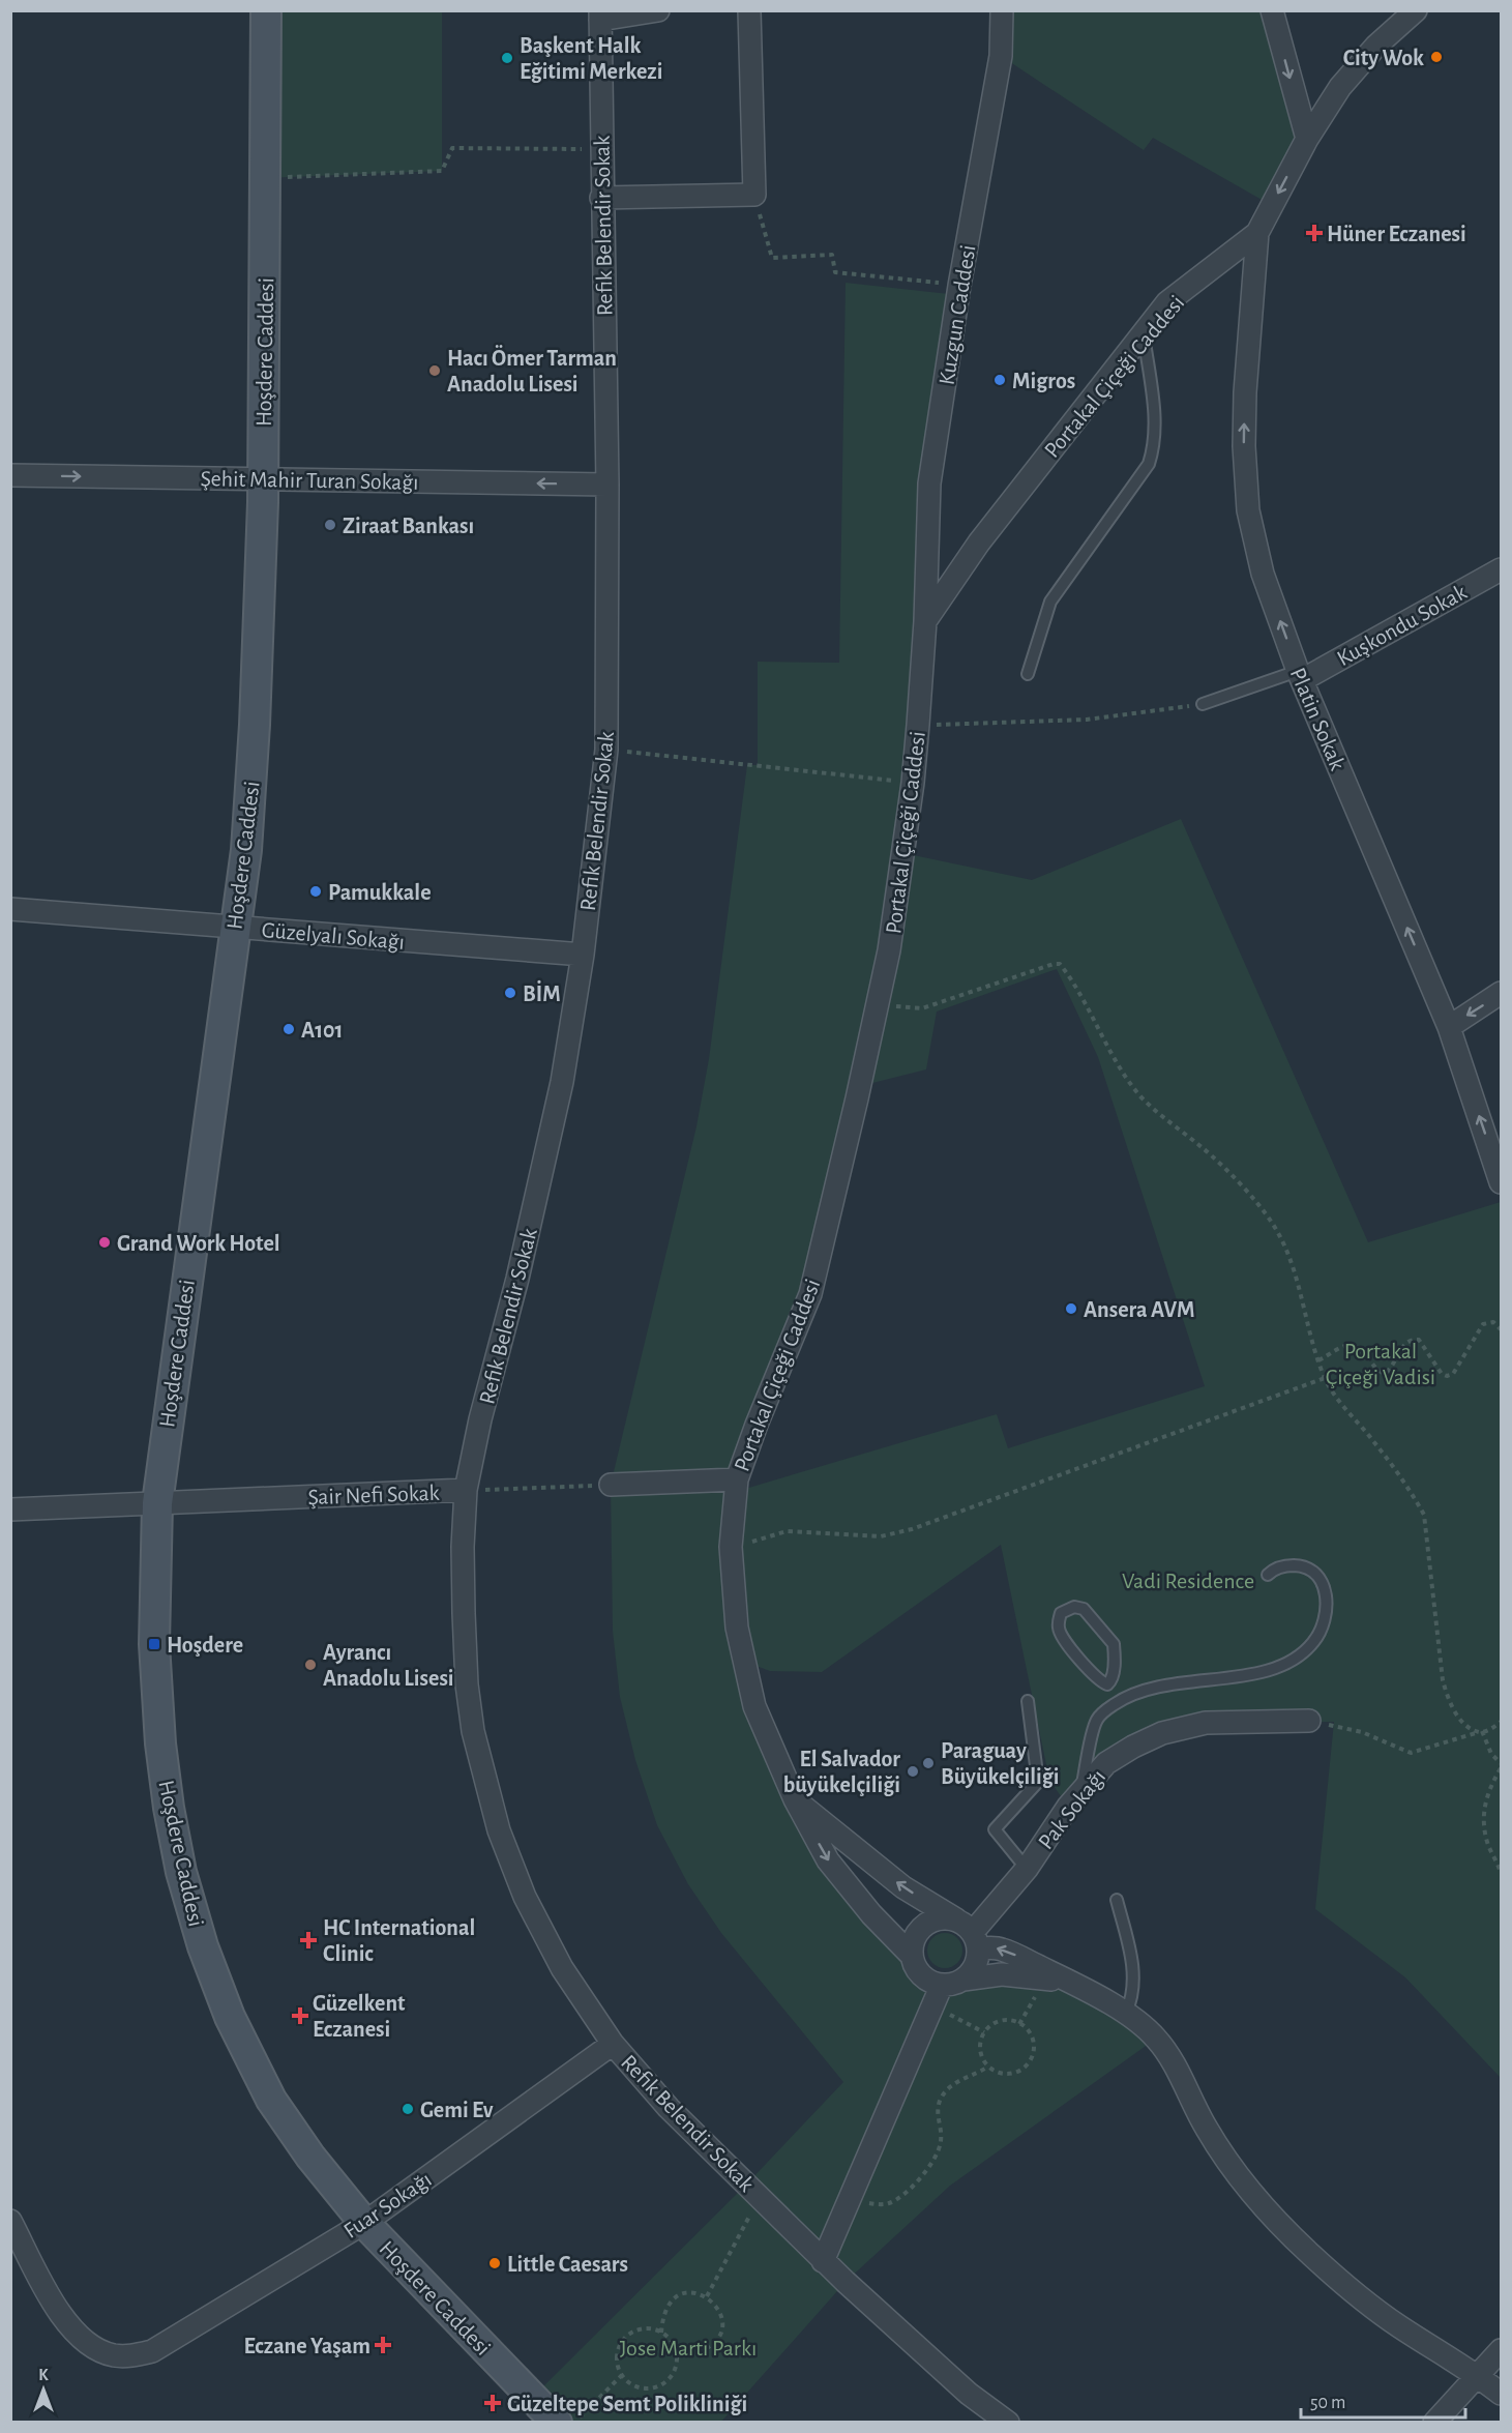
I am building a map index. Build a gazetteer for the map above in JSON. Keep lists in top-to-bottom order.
{
  "streets": {
    "main road": ["Hoşdere Caddesi"],
    "street": [
      "Refik Belendir Sokak",
      "Kuzgun Caddesi",
      "Portakal Çiçeği Caddesi",
      "Şehit Mahir Turan Sokağı",
      "Kuşkondu Sokak",
      "Platin Sokak",
      "Güzelyalı Sokağı",
      "Şair Nefi Sokak",
      "Pak Sokağı",
      "Fuar Sokağı"
    ]
  },
  "crossings": [
    ["Refik Belendir Sokak", "Şehit Mahir Turan Sokağı"],
    ["Refik Belendir Sokak", "Güzelyalı Sokağı"],
    ["Refik Belendir Sokak", "Şair Nefi Sokak"],
    ["Refik Belendir Sokak", "Fuar Sokağı"],
    ["Kuzgun Caddesi", "Portakal Çiçeği Caddesi"],
    ["Hoşdere Caddesi", "Şehit Mahir Turan Sokağı"],
    ["Hoşdere Caddesi", "Güzelyalı Sokağı"],
    ["Hoşdere Caddesi", "Şair Nefi Sokak"],
    ["Hoşdere Caddesi", "Fuar Sokağı"],
    ["Portakal Çiçeği Caddesi", "Platin Sokak"],
    ["Portakal Çiçeği Caddesi", "Pak Sokağı"],
    ["Kuşkondu Sokak", "Platin Sokak"]
  ],
  "one_way": ["Platin Sokak"],
  "parks": ["Portakal Çiçeği Vadisi", "Vadi Residence", "Jose Marti Parkı"],
  "places": {
    "other": [
      "City Wok",
      "Başkent Halk Eğitimi Merkezi",
      "Hacı Ömer Tarman Anadolu Lisesi",
      "Migros",
      "Ziraat Bankası",
      "Pamukkale",
      "BİM",
      "A101",
      "Grand Work Hotel",
      "Ansera AVM",
      "Ayrancı Anadolu Lisesi",
      "Paraguay Büyükelçiliği",
      "El Salvador büyükelçiliği",
      "Gemi Ev",
      "Little Caesars"
    ],
    "health": [
      "Hüner Eczanesi",
      "HC International Clinic",
      "Güzelkent Eczanesi",
      "Eczane Yaşam",
      "Güzeltepe Semt Polikliniği"
    ],
    "transit": ["Hoşdere"]
  },
  "scale_bar": "50 m",
  "north": "top"
}
